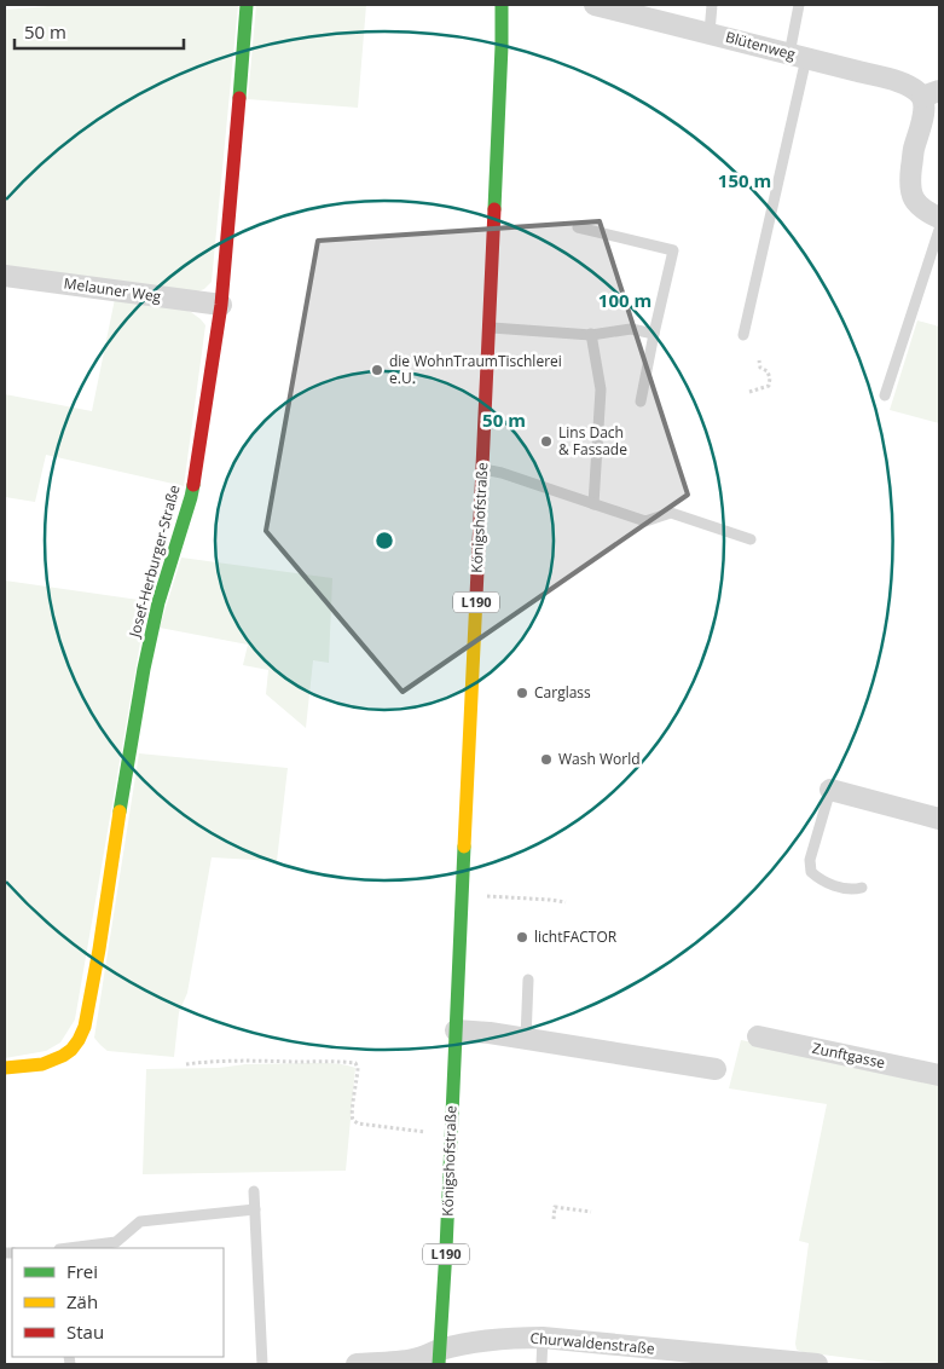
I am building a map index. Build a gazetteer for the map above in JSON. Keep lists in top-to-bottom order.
{
  "streets": {
    "main road": ["Königshofstraße", "Josef-Herburger-Straße", "L190"],
    "street": [
      "Blütenweg",
      "Melauner Weg",
      "Zunftgasse",
      "Churwaldenstraße"
    ]
  },
  "crossings": [
    ["Melauner Weg", "Josef-Herburger-Straße"],
    ["Königshofstraße", "Churwaldenstraße"]
  ],
  "places": [
    "die WohnTraumTischlerei e.U.",
    "Lins Dach & Fassade",
    "Carglass",
    "Wash World",
    "lichtFACTOR"
  ],
  "legend": ["Frei", "Zäh", "Stau"],
  "scale_bar": "50 m",
  "rings": ["150 m", "100 m", "50 m"]
}
